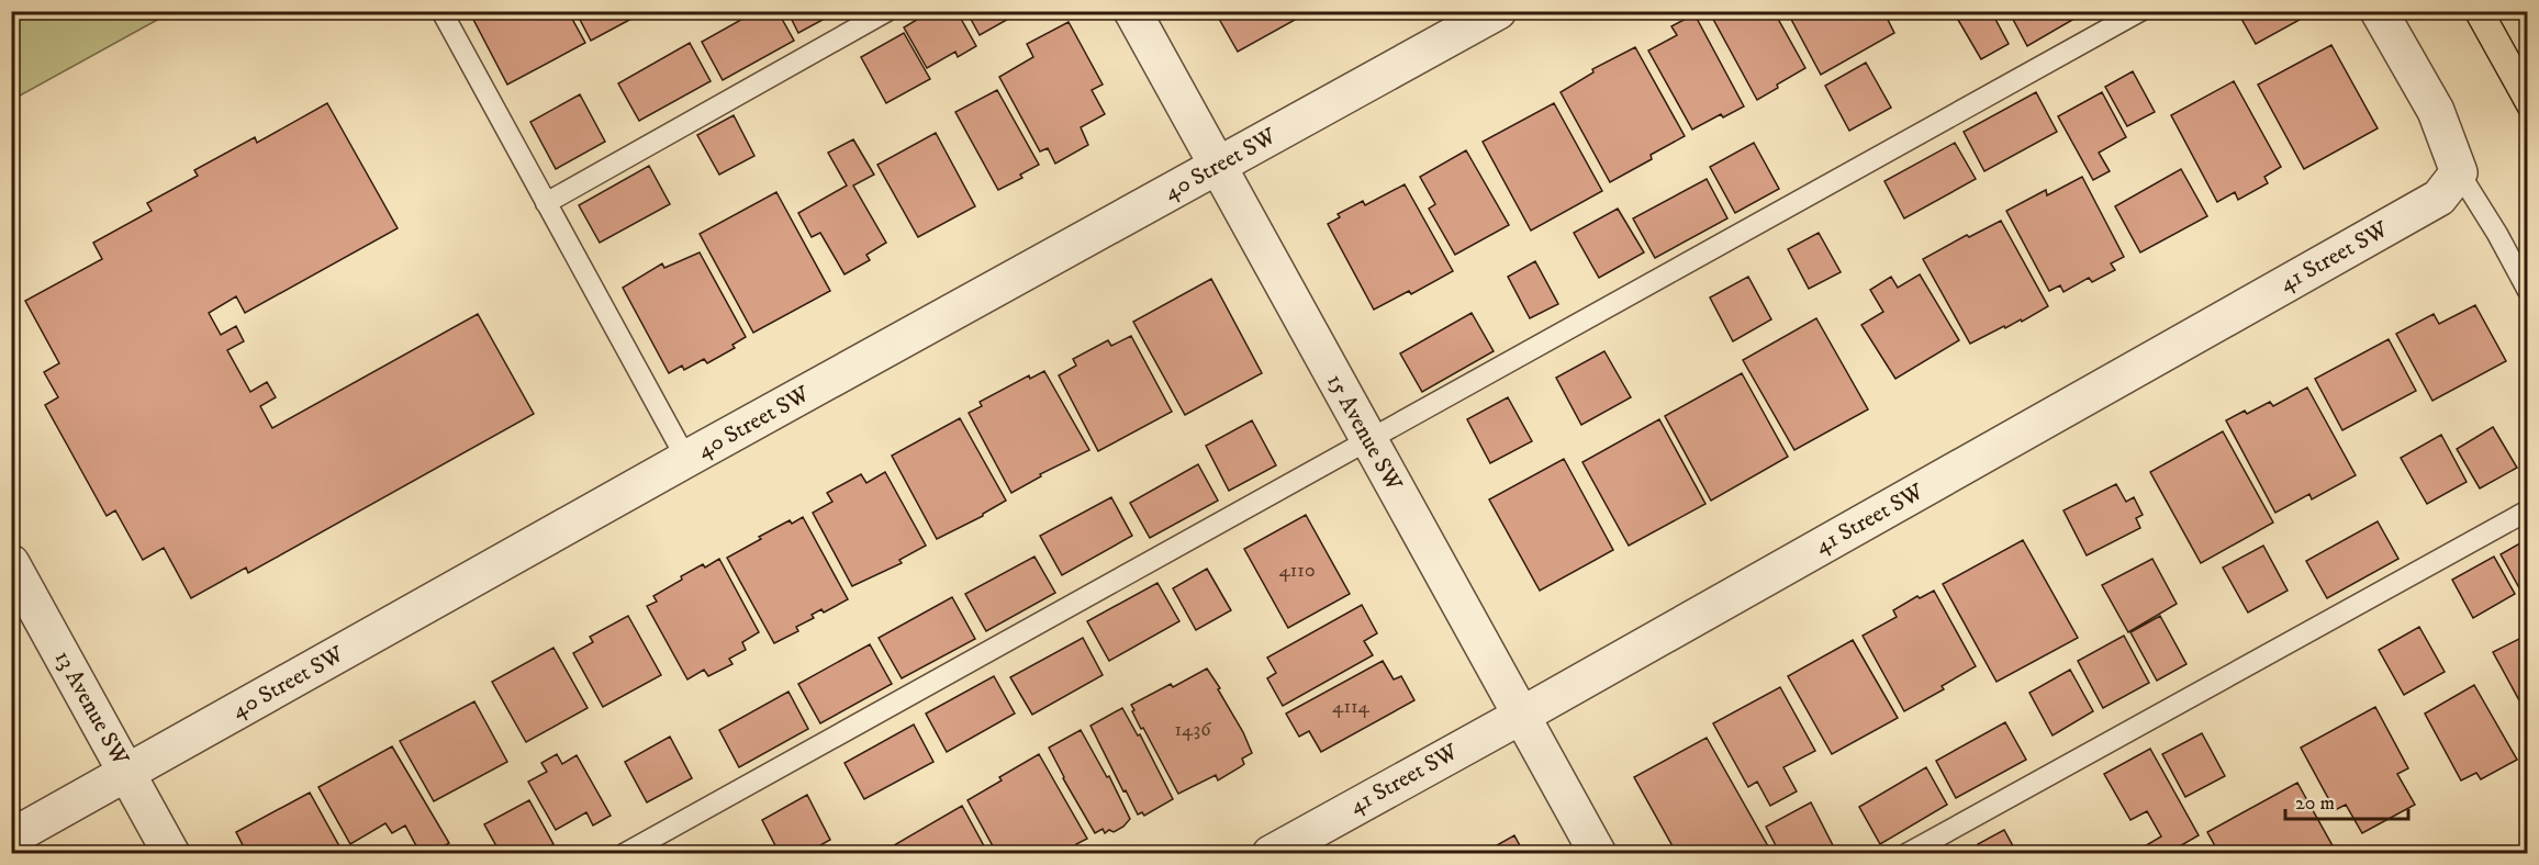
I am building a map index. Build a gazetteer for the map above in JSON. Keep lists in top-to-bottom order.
{
  "streets": {
    "street": [
      "40 Street SW",
      "41 Street SW",
      "15 Avenue SW",
      "13 Avenue SW"
    ]
  },
  "crossings": [
    ["40 Street SW", "15 Avenue SW"],
    ["40 Street SW", "13 Avenue SW"],
    ["41 Street SW", "15 Avenue SW"]
  ],
  "house_numbers": ["4110", "4114", "1436"],
  "scale_bar": "20 m"
}
